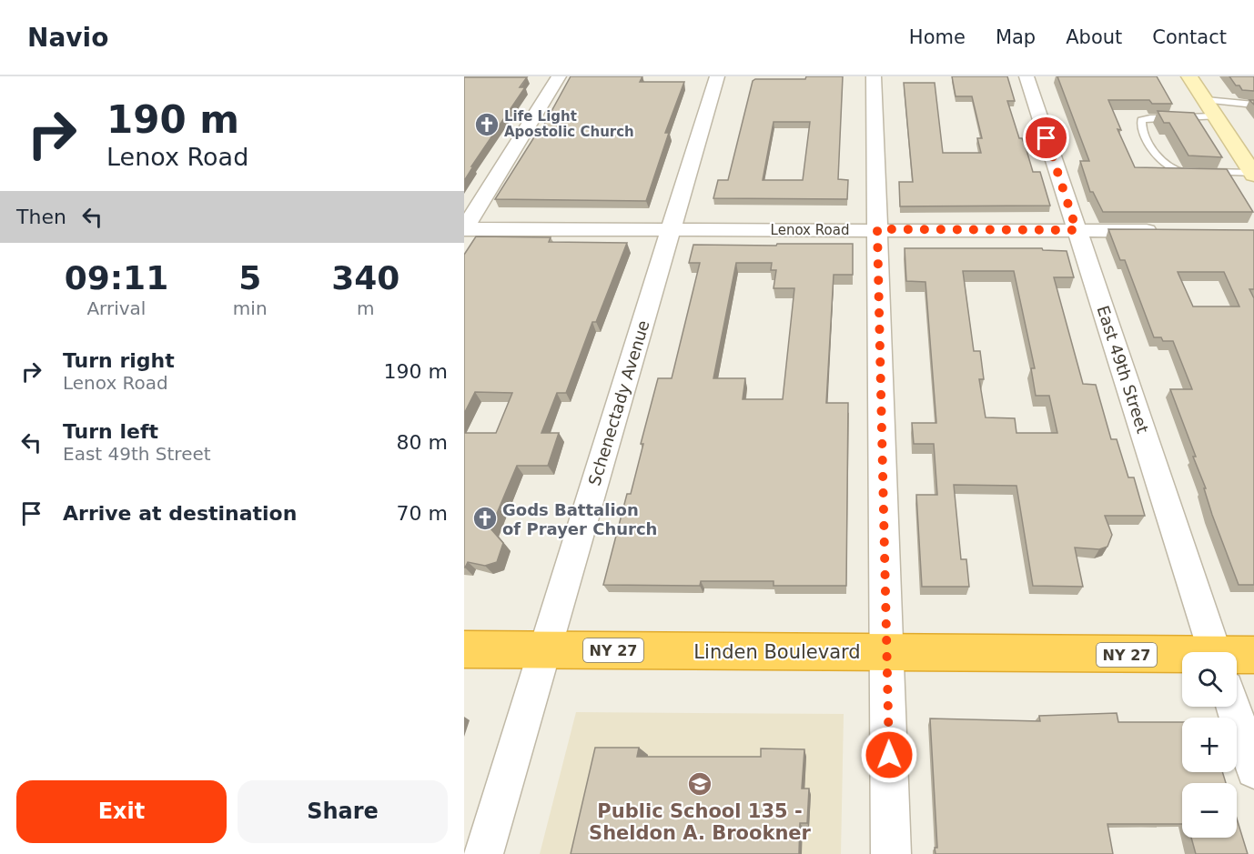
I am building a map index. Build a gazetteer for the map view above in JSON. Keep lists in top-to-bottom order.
{
  "streets": {
    "highway": ["NY 27", "Linden Boulevard"],
    "street": ["Lenox Road", "East 49th Street", "Schenectady Avenue"]
  },
  "crossings": [
    ["Lenox Road", "East 49th Street"],
    ["Lenox Road", "Schenectady Avenue"],
    ["Schenectady Avenue", "Linden Boulevard"]
  ],
  "places": {
    "church": ["Life Light Apostolic Church", "Gods Battalion of Prayer Church"],
    "school or university": ["Public School 135 - Sheldon A. Brookner"]
  },
  "page": {
    "header": "Navio",
    "nav": [
      "Home",
      "Map",
      "About",
      "Contact"
    ],
    "turn": ["190 m", "Lenox Road"],
    "then": "Then",
    "eta": [
      "09:11",
      "Arrival",
      "5",
      "min",
      "340",
      "m"
    ],
    "list": [
      {
        "name": "Turn right",
        "note": "Lenox Road",
        "value": "190 m"
      },
      {
        "name": "Turn left",
        "note": "East 49th Street",
        "value": "80 m"
      },
      {
        "name": "Arrive at destination",
        "value": "70 m"
      }
    ],
    "map_buttons": ["+", "−"],
    "buttons": ["Exit", "Share"]
  }
}
